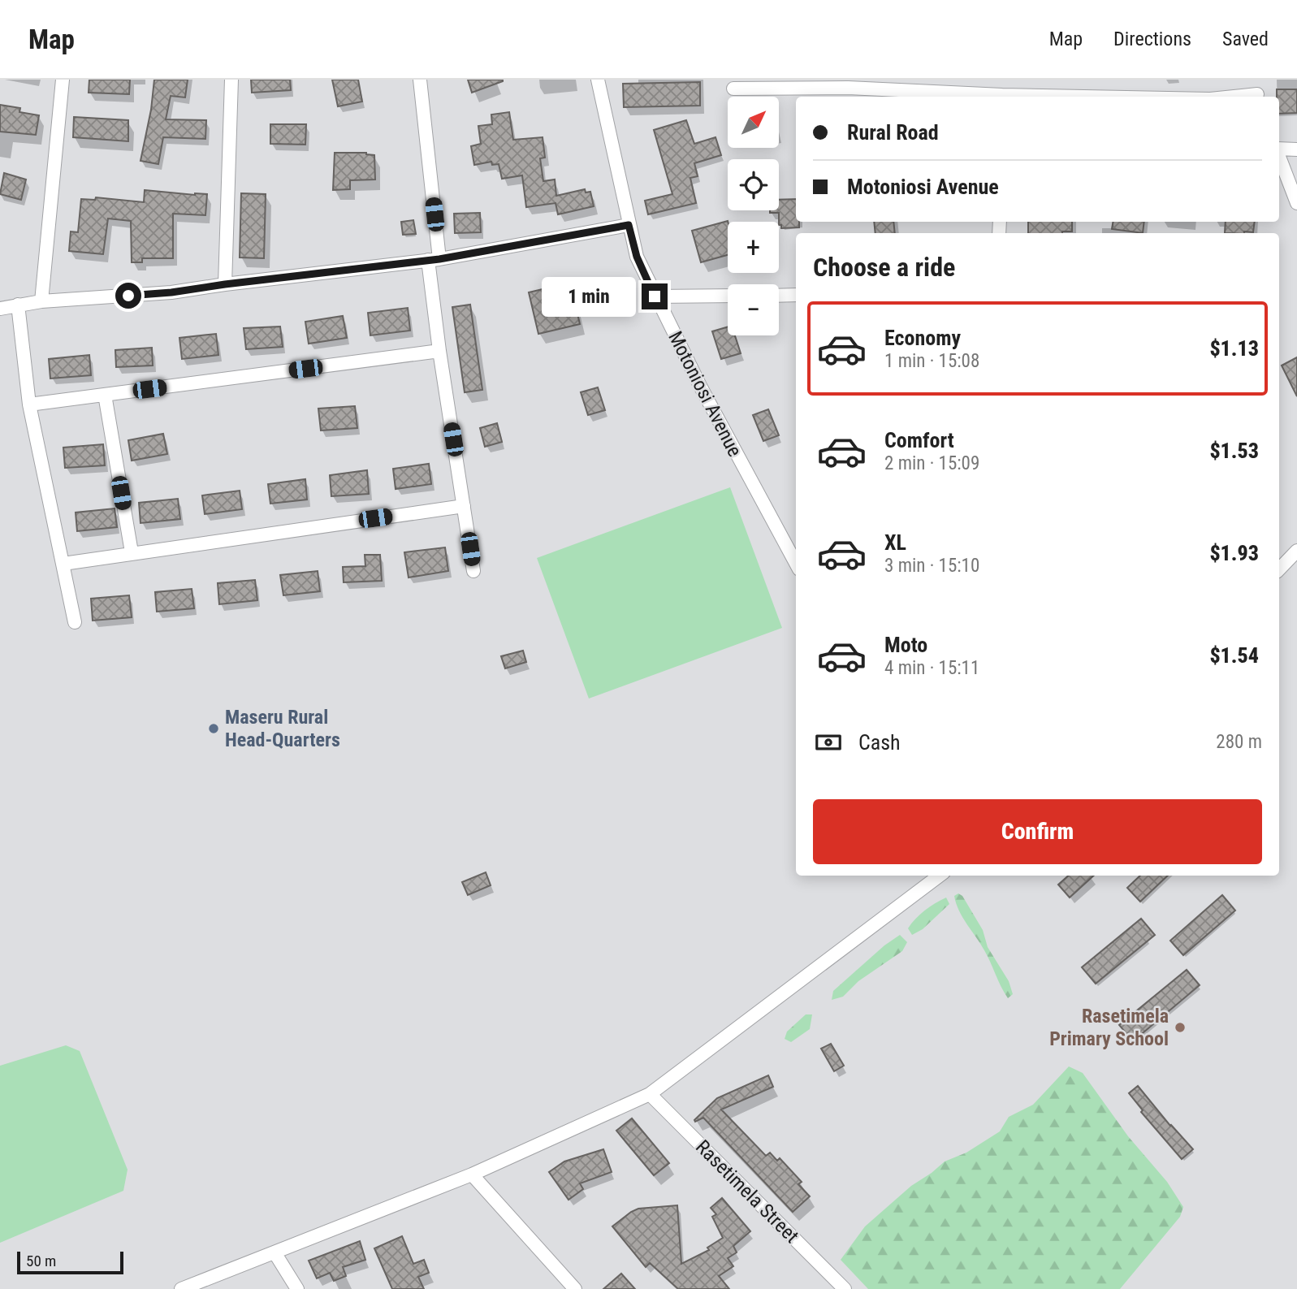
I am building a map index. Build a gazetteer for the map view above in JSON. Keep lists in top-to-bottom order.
{
  "streets": {
    "street": ["Motoniosi Avenue", "Rasetimela Street"]
  },
  "places": ["Maseru Rural Head-Quarters", "Rasetimela Primary School"],
  "scale_bar": "50 m",
  "north": "top right",
  "page": {
    "header": "Map",
    "nav": ["Map", "Directions", "Saved"],
    "map_buttons": ["+", "−"],
    "banner": ["Rural Road", "Motoniosi Avenue"],
    "heading": "Choose a ride",
    "bubble": "1 min",
    "list": [
      {
        "name": "Economy",
        "note": "1 min · 15:08",
        "value": "$1.13"
      },
      {
        "name": "Comfort",
        "note": "2 min · 15:09",
        "value": "$1.53"
      },
      {
        "name": "XL",
        "note": "3 min · 15:10",
        "value": "$1.93"
      },
      {
        "name": "Moto",
        "note": "4 min · 15:11",
        "value": "$1.54"
      }
    ],
    "pay": ["Cash", "280 m"],
    "buttons": "Confirm",
    "scale": "50 m"
  }
}
